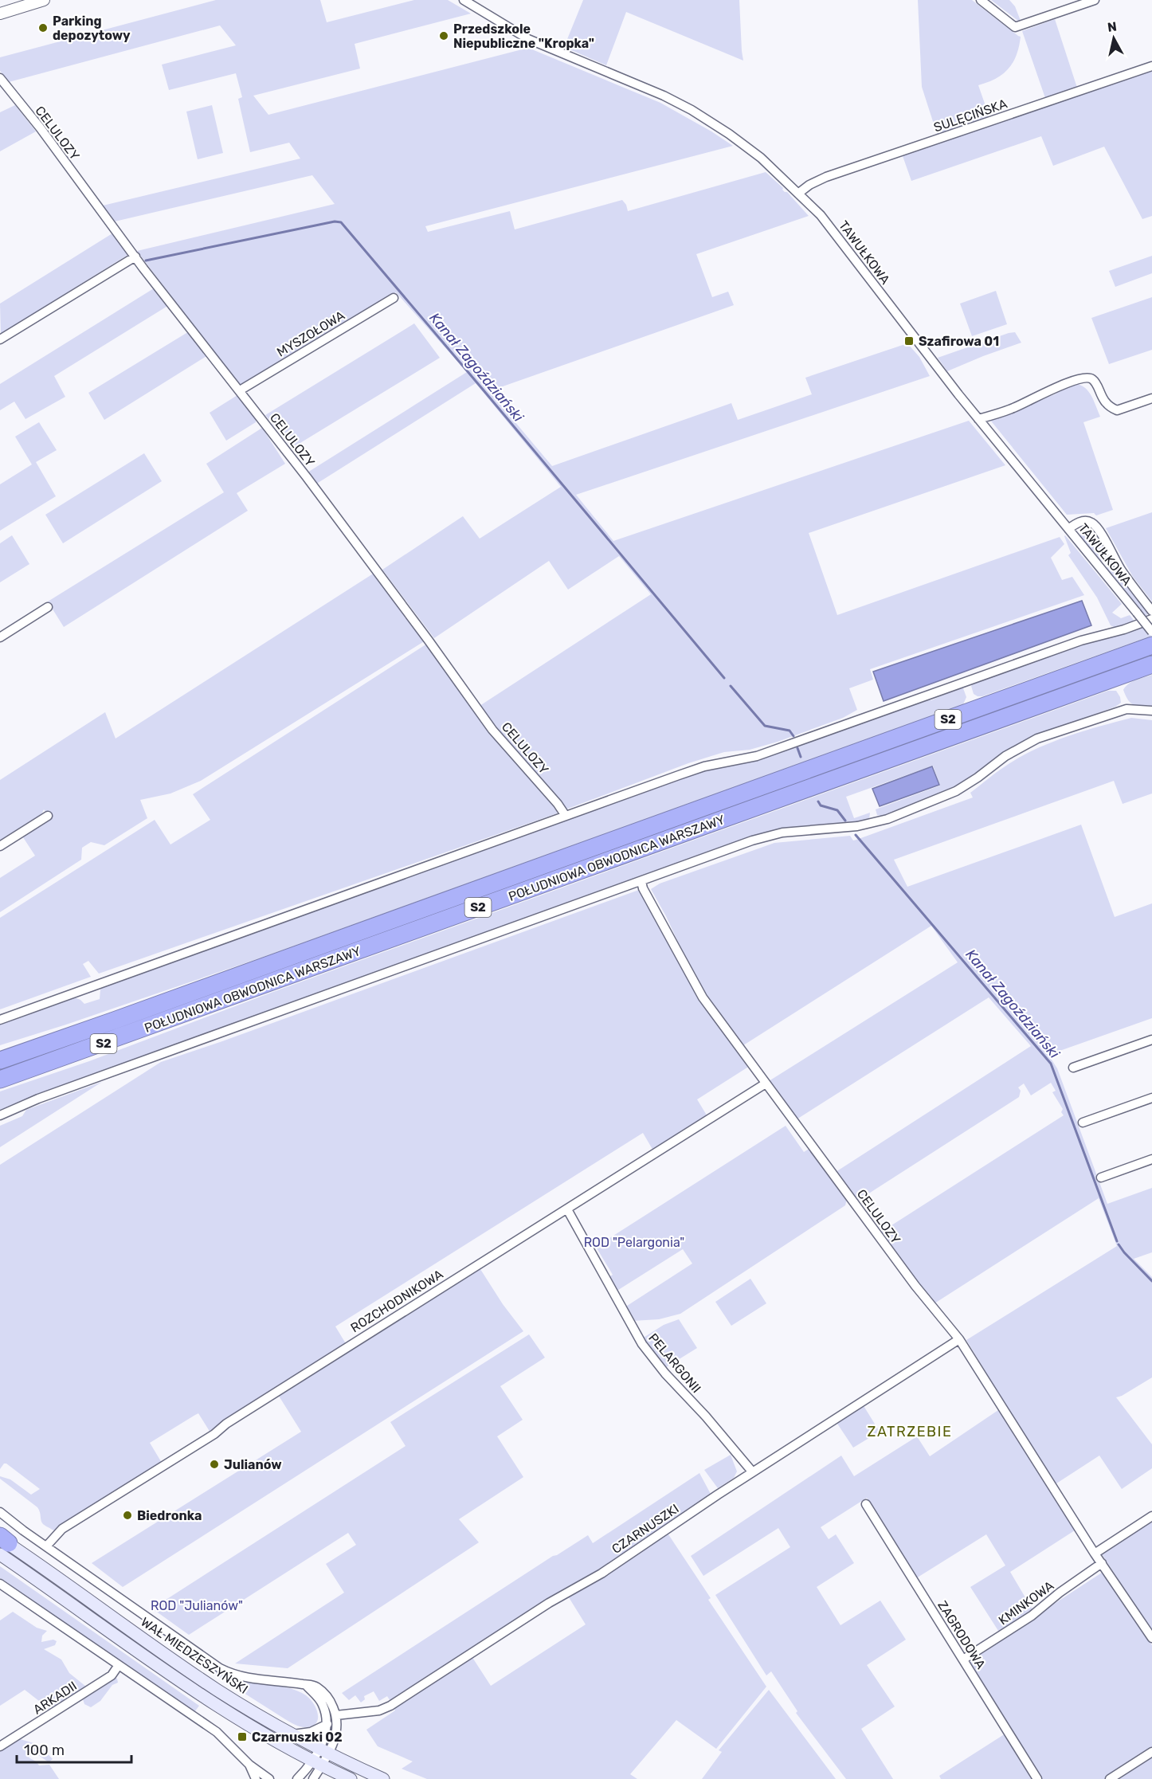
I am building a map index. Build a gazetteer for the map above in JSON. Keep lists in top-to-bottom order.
{
  "streets": {
    "highway": ["S2", "POŁUDNIOWA OBWODNICA WARSZAWY"],
    "main road": ["WAŁ MIEDZESZYŃSKI"],
    "street": [
      "SULĘCIŃSKA",
      "CELULOZY",
      "TAWUŁKOWA",
      "MYSZOŁOWA",
      "ROZCHODNIKOWA",
      "PELARGONII",
      "CZARNUSZKI",
      "KMINKOWA",
      "ZAGRODOWA",
      "ARKADII"
    ]
  },
  "crossings": [
    ["SULĘCIŃSKA", "TAWUŁKOWA"],
    ["CELULOZY", "MYSZOŁOWA"],
    ["CELULOZY", "ROZCHODNIKOWA"],
    ["CELULOZY", "CZARNUSZKI"],
    ["CELULOZY", "KMINKOWA"],
    ["ROZCHODNIKOWA", "PELARGONII"],
    ["PELARGONII", "CZARNUSZKI"],
    ["KMINKOWA", "ZAGRODOWA"]
  ],
  "districts": ["ZATRZEBIE"],
  "water": ["Kanał Zagoździański"],
  "parks": ["ROD \"Pelargonia\"", "ROD \"Julianów\""],
  "places": {
    "other": [
      "Parking depozytowy",
      "Przedszkole Niepubliczne \"Kropka\"",
      "Julianów",
      "Biedronka"
    ],
    "transit": ["Szafirowa 01", "Czarnuszki 02"]
  },
  "scale_bar": "100 m",
  "north": "top"
}
